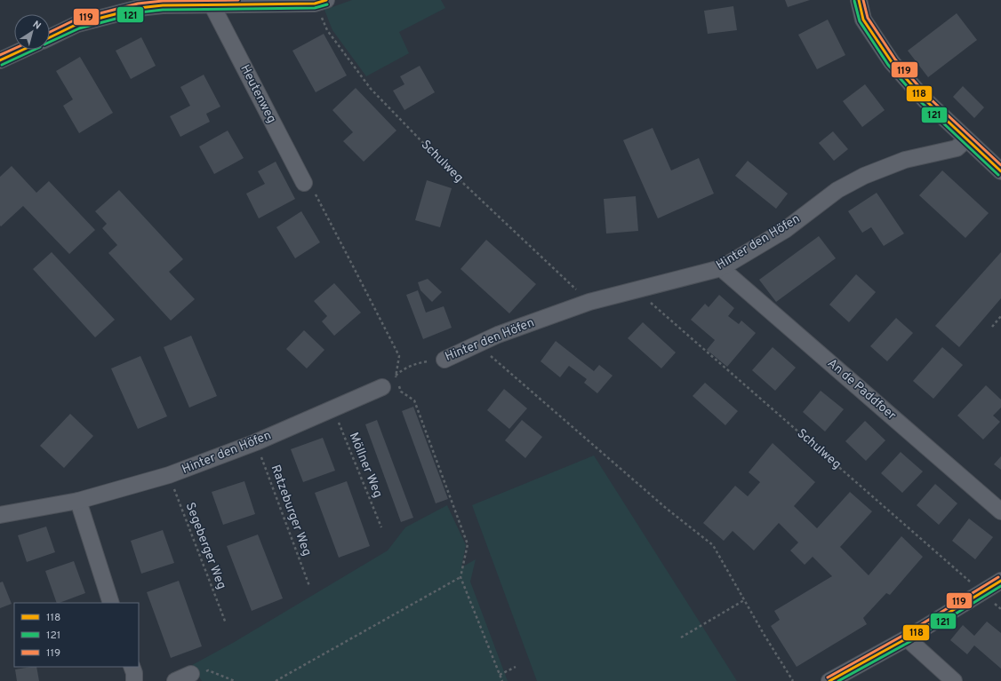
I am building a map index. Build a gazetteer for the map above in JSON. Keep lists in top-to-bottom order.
{
  "streets": {
    "street": ["Heutenweg", "Hinter den Höfen", "An de Paddfoer"],
    "path": [
      "Schulweg",
      "Möllner Weg",
      "Ratzeburger Weg",
      "Segeberger Weg"
    ]
  },
  "crossings": [
    ["Schulweg", "Hinter den Höfen"],
    ["Hinter den Höfen", "An de Paddfoer"],
    ["Hinter den Höfen", "Möllner Weg"],
    ["Hinter den Höfen", "Ratzeburger Weg"],
    ["Hinter den Höfen", "Segeberger Weg"]
  ],
  "lines": ["transit line 118", "transit line 119", "transit line 121"],
  "legend": ["118", "121", "119"],
  "north": "top right"
}
